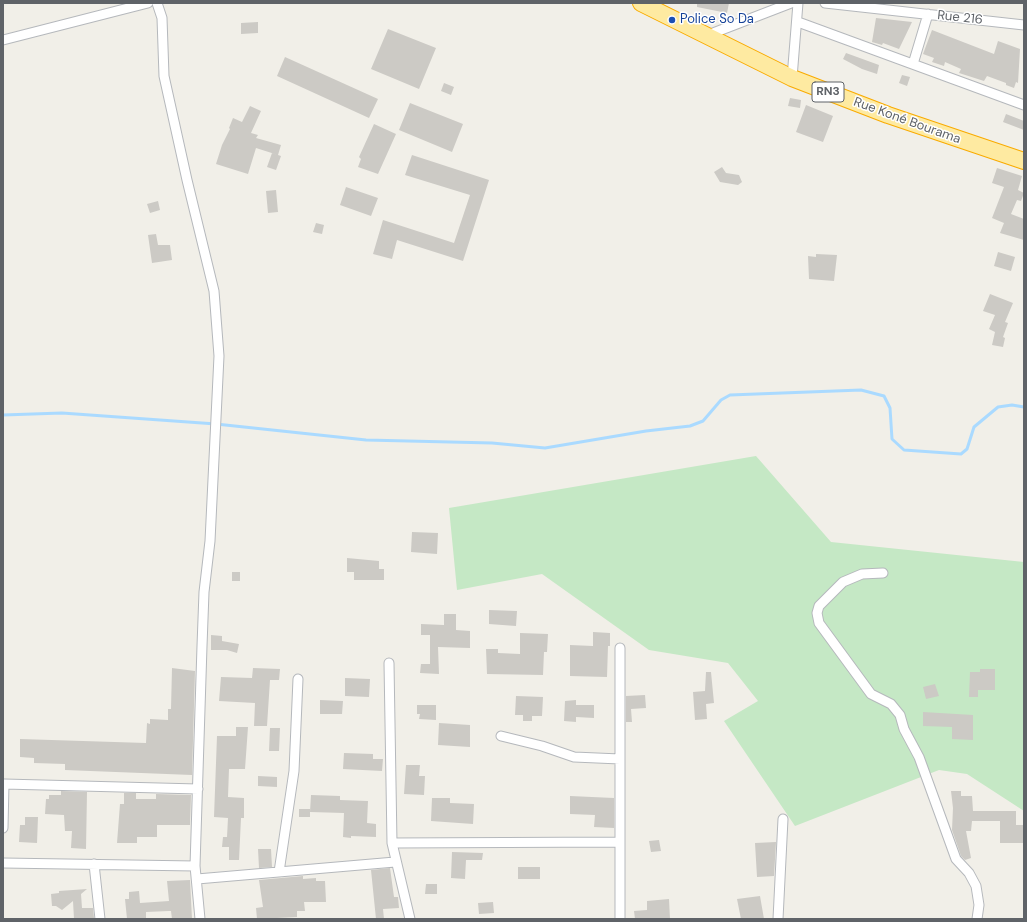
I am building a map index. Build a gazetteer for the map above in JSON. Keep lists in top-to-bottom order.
{
  "streets": {
    "highway": ["RN3", "Rue Koné Bourama"],
    "street": ["Rue 216"]
  },
  "places": ["Police So Da"]
}
